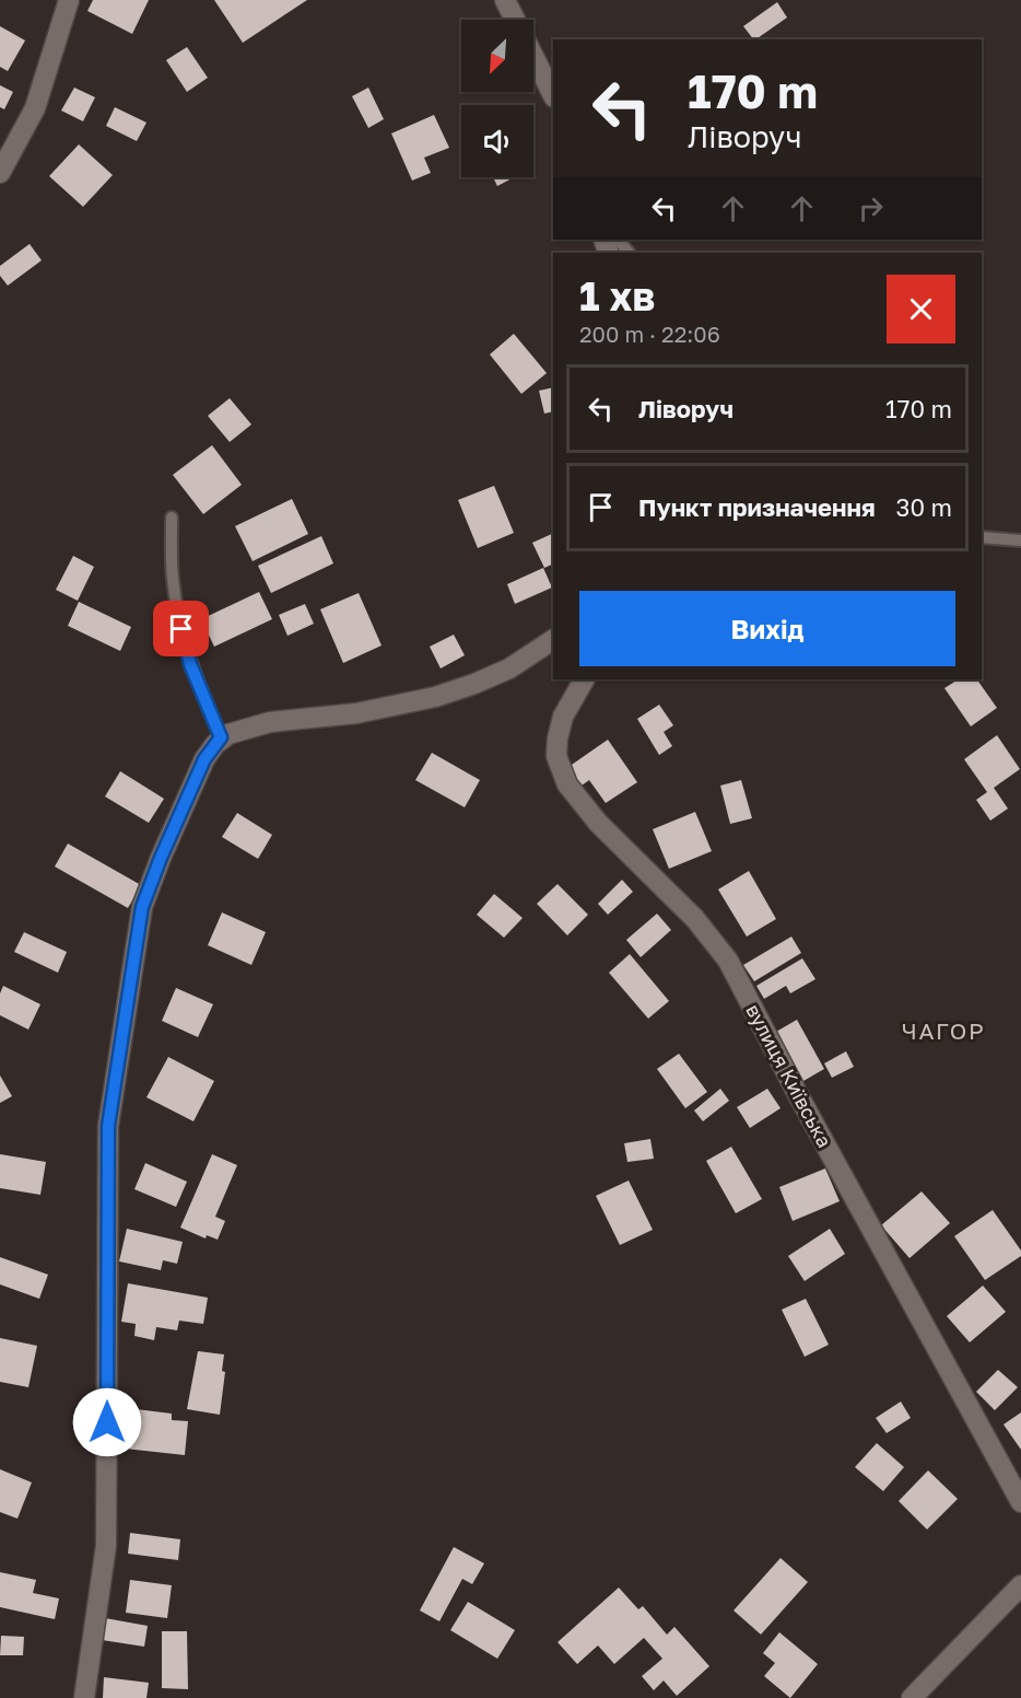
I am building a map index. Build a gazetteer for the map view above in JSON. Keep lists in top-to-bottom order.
{
  "streets": {
    "street": ["вулиця Київська"]
  },
  "districts": ["ЧАГОР"],
  "north": "bottom left",
  "page": {
    "turn": ["170 m", "Ліворуч"],
    "heading": ["1 хв", "200 m · 22:06"],
    "list": [
      {
        "name": "Ліворуч",
        "value": "170 m"
      },
      {
        "name": "Пункт призначення",
        "value": "30 m"
      }
    ],
    "buttons": "Вихід"
  }
}
